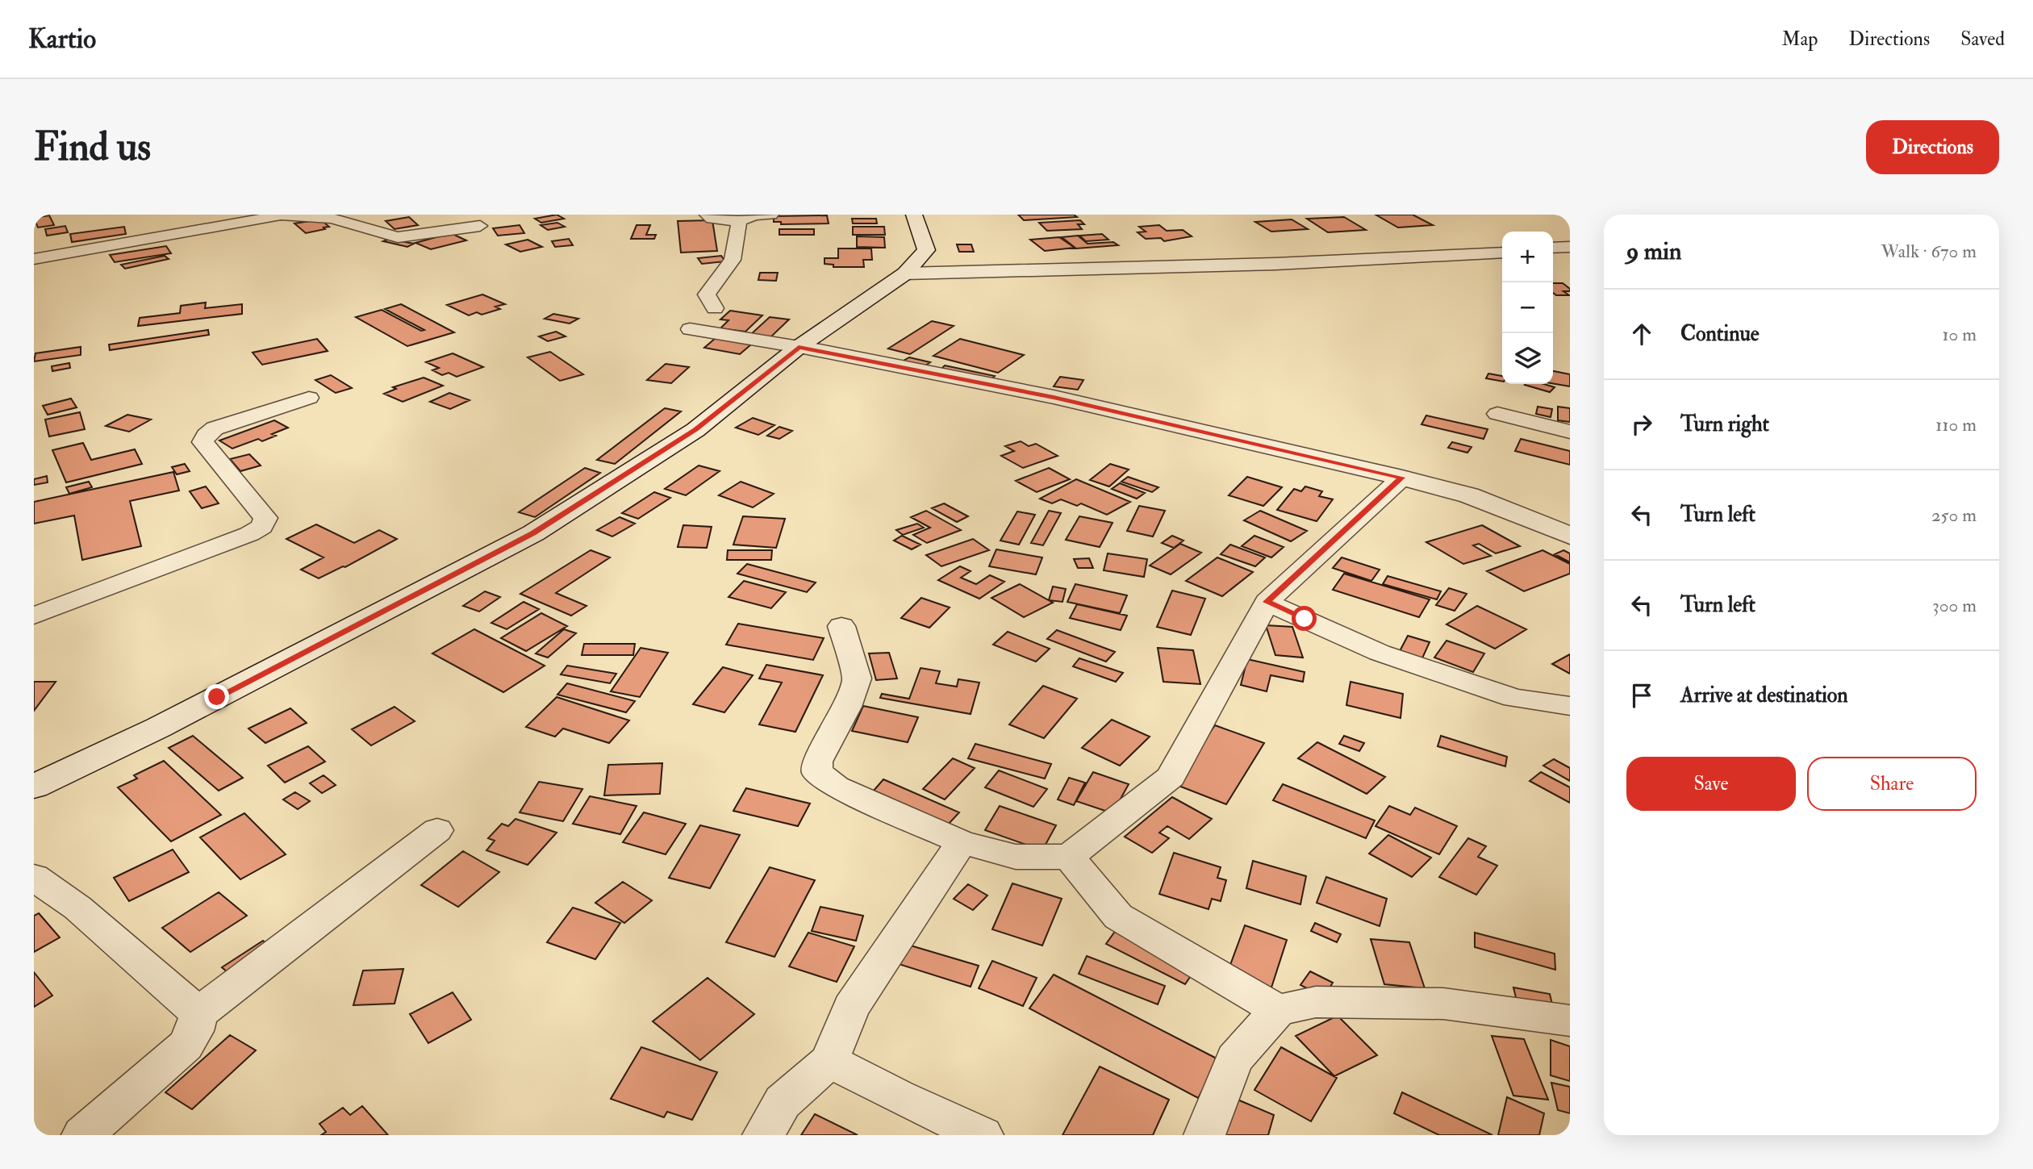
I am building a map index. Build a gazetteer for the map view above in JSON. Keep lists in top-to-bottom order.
{
  "page": {
    "header": "Kartio",
    "nav": ["Map", "Directions", "Saved"],
    "buttons": [
      "Directions",
      ["Save", "Share"]
    ],
    "title": "Find us",
    "heading": ["9 min", "Walk · 670 m"],
    "map_buttons": ["+", "−"],
    "list": [
      ["Continue", "10 m"],
      ["Turn right", "110 m"],
      ["Turn left", "250 m"],
      ["Turn left", "300 m"],
      "Arrive at destination"
    ]
  }
}
